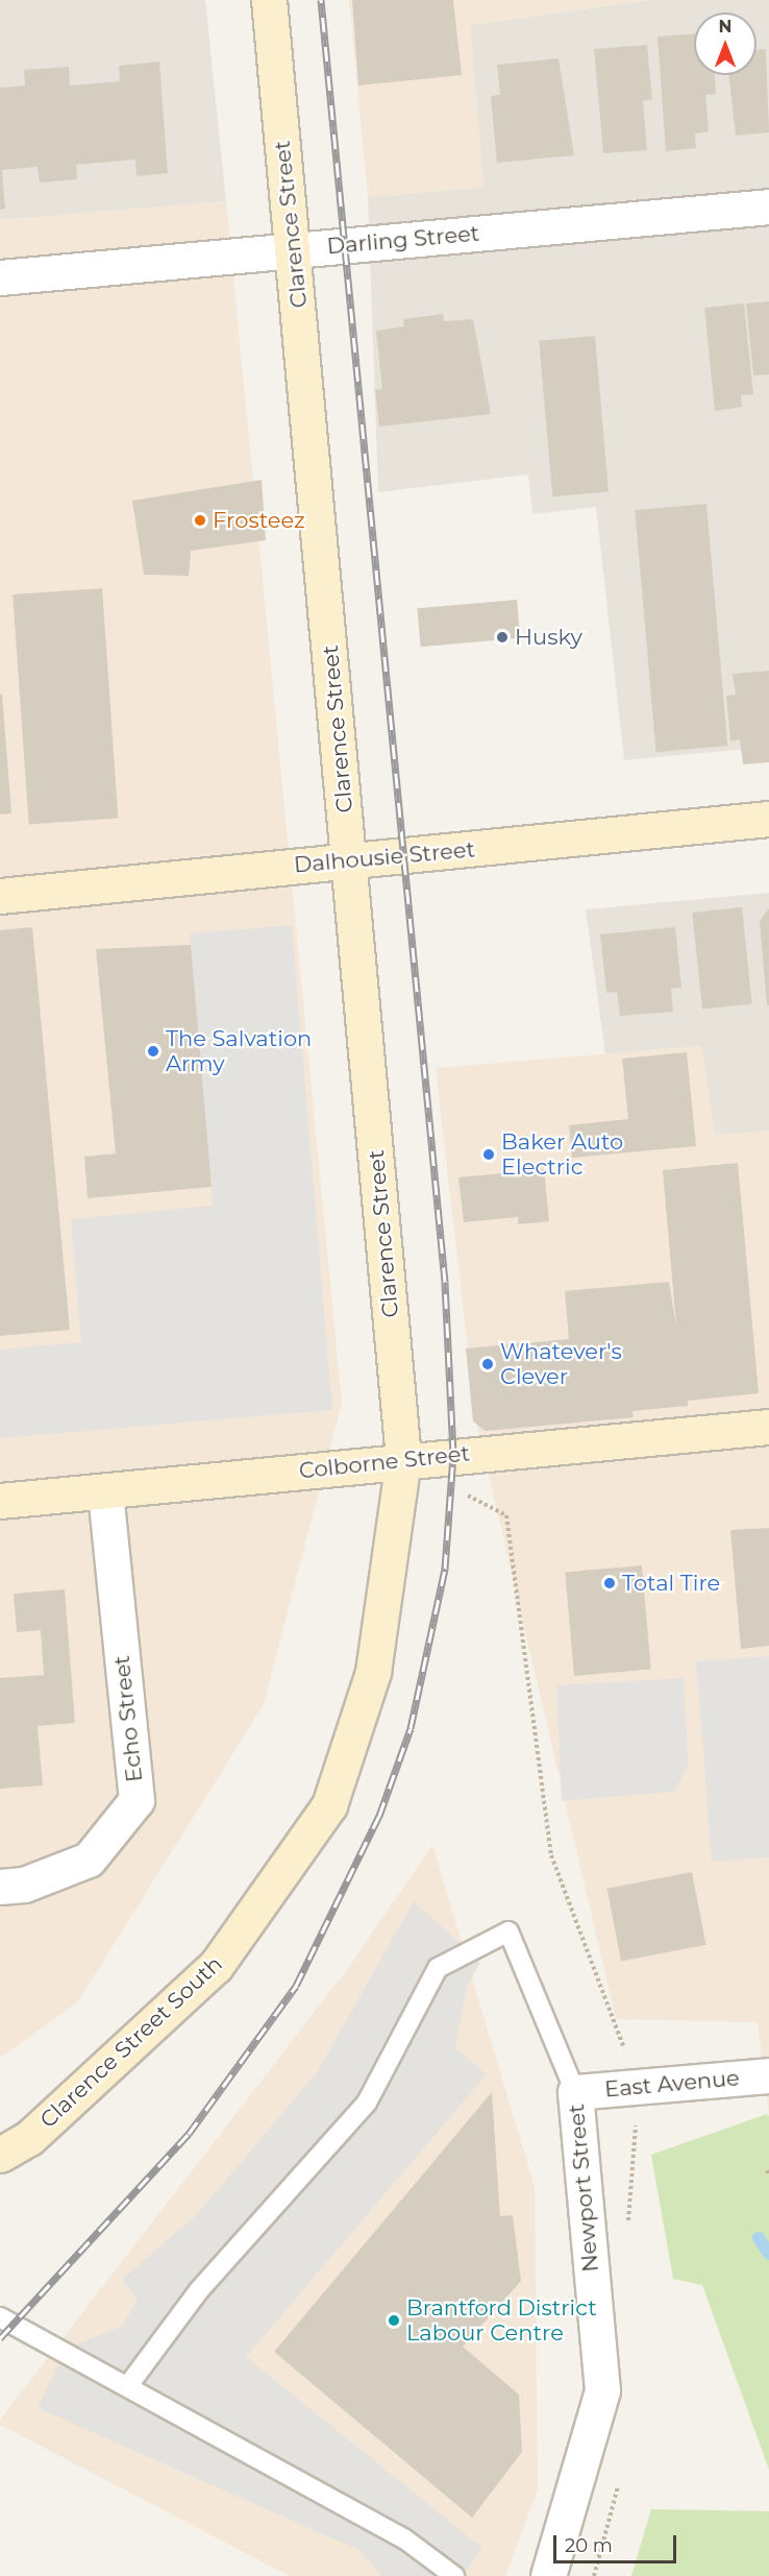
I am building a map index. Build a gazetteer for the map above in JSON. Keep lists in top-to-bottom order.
{
  "streets": {
    "main road": [
      "Clarence Street",
      "Dalhousie Street",
      "Colborne Street",
      "Clarence Street South"
    ],
    "street": [
      "Darling Street",
      "Echo Street",
      "East Avenue",
      "Newport Street"
    ]
  },
  "crossings": [
    ["Clarence Street", "Darling Street"],
    ["Clarence Street", "Dalhousie Street"],
    ["Clarence Street", "Colborne Street"],
    ["Clarence Street", "Clarence Street South"],
    ["Colborne Street", "Echo Street"],
    ["Colborne Street", "Clarence Street South"],
    ["East Avenue", "Newport Street"]
  ],
  "places": [
    "Frosteez",
    "Husky",
    "The Salvation Army",
    "Baker Auto Electric",
    "Whatever's Clever",
    "Total Tire",
    "Brantford District Labour Centre"
  ],
  "scale_bar": "20 m",
  "north": "top"
}
